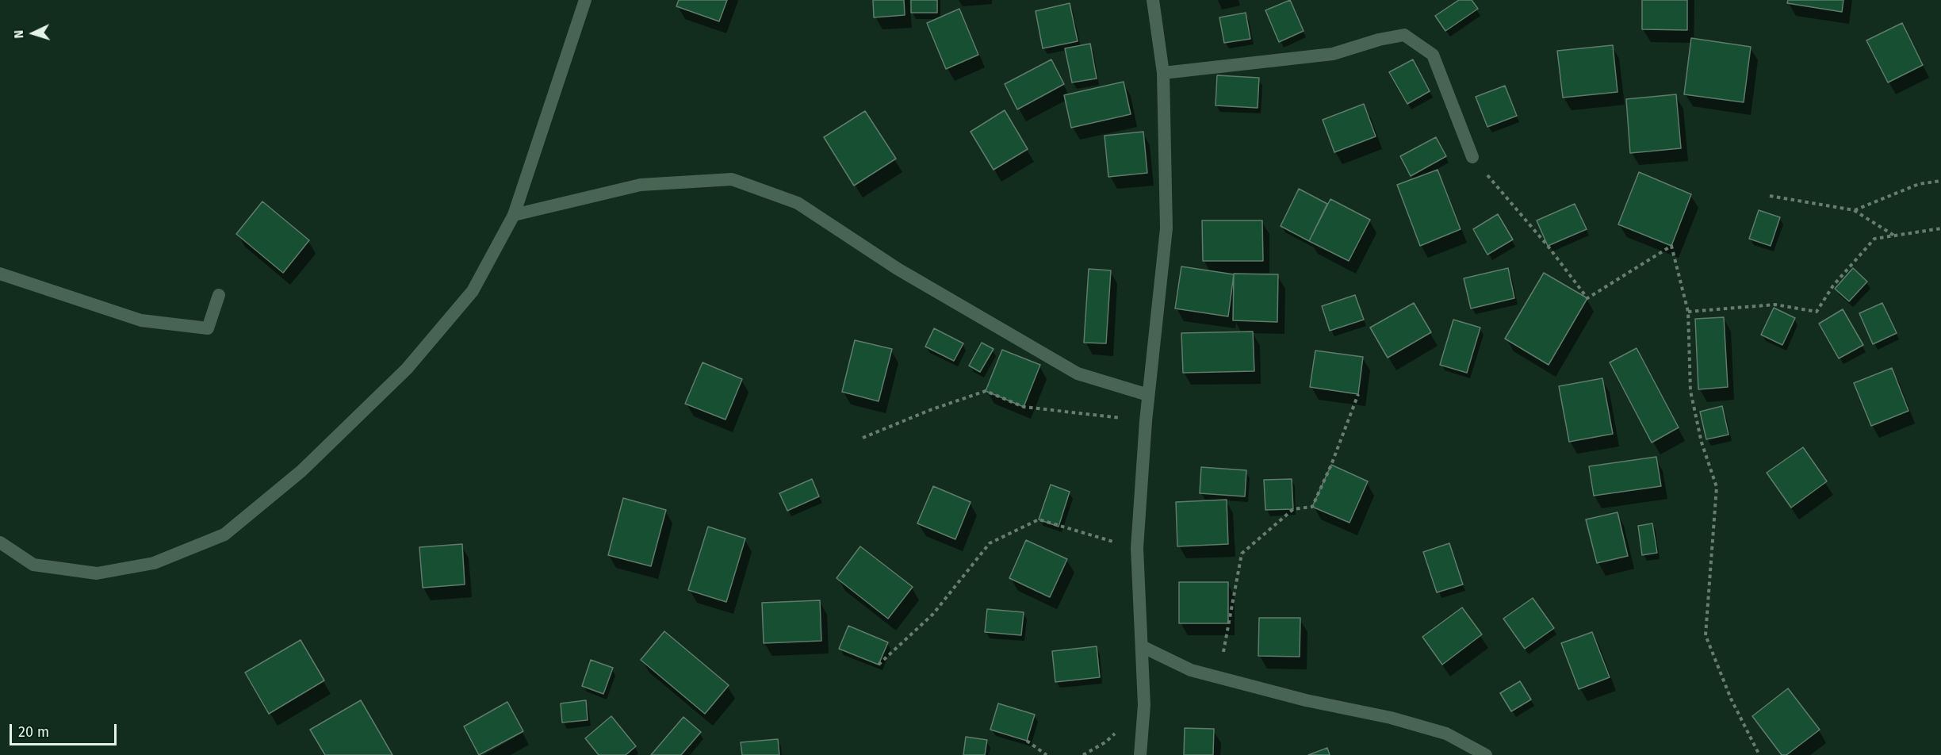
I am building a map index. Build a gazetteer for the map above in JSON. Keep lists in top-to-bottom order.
{
  "scale_bar": "20 m",
  "north": "left"
}
